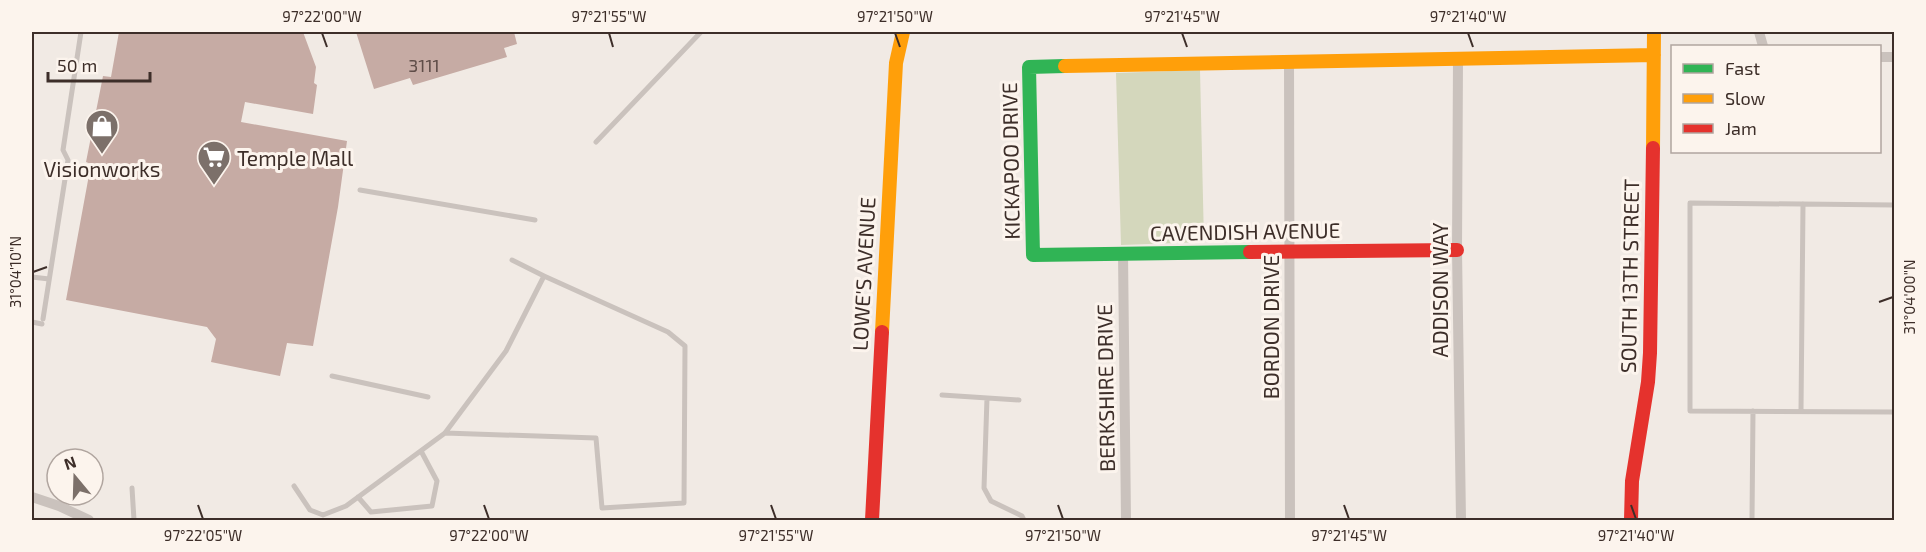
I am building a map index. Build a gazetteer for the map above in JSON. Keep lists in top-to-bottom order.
{
  "streets": {
    "street": [
      "KICKAPOO DRIVE",
      "CAVENDISH AVENUE",
      "LOWE'S AVENUE",
      "SOUTH 13TH STREET",
      "ADDISON WAY",
      "BORDON DRIVE",
      "BERKSHIRE DRIVE"
    ]
  },
  "crossings": [
    ["KICKAPOO DRIVE", "CAVENDISH AVENUE"],
    ["KICKAPOO DRIVE", "BORDON DRIVE"],
    ["CAVENDISH AVENUE", "ADDISON WAY"],
    ["CAVENDISH AVENUE", "BORDON DRIVE"],
    ["CAVENDISH AVENUE", "BERKSHIRE DRIVE"]
  ],
  "places": {
    "shop": ["Visionworks"],
    "supermarket": ["Temple Mall"]
  },
  "house_numbers": ["3111"],
  "legend": ["Fast", "Slow", "Jam"],
  "scale_bar": "50 m",
  "north": "top",
  "coordinates": [
    "97°22'00\"W",
    "97°21'55\"W",
    "97°21'50\"W",
    "97°21'45\"W",
    "97°21'40\"W",
    "31°04'10\"N",
    "31°04'00\"N",
    "97°22'05\"W"
  ]
}
